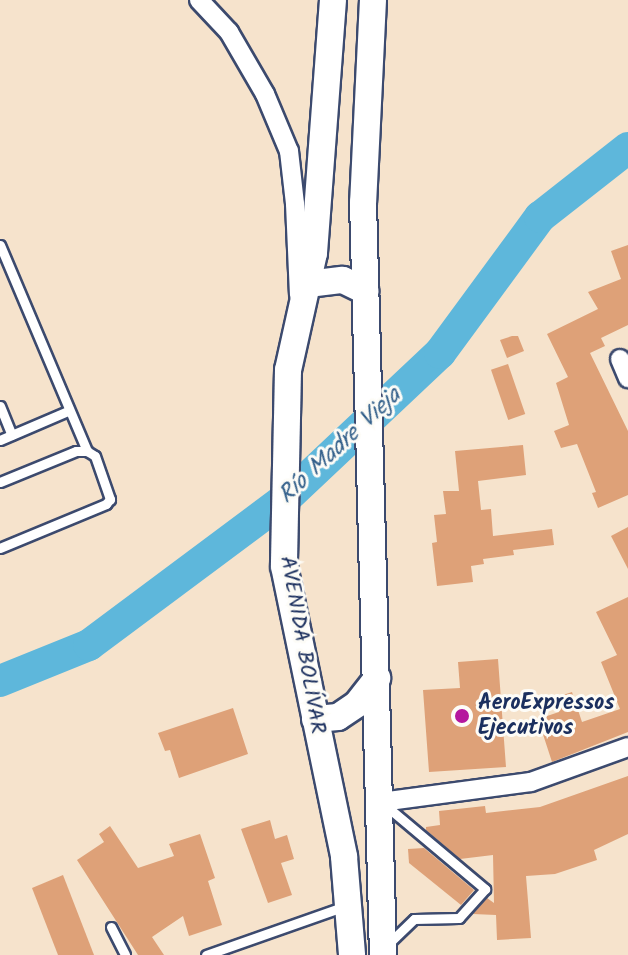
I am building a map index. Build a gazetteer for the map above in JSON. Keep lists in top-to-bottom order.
{
  "streets": {
    "main road": ["AVENIDA BOLÍVAR"]
  },
  "water": ["Río Madre Vieja"],
  "places": ["AeroExpressos Ejecutivos"]
}
